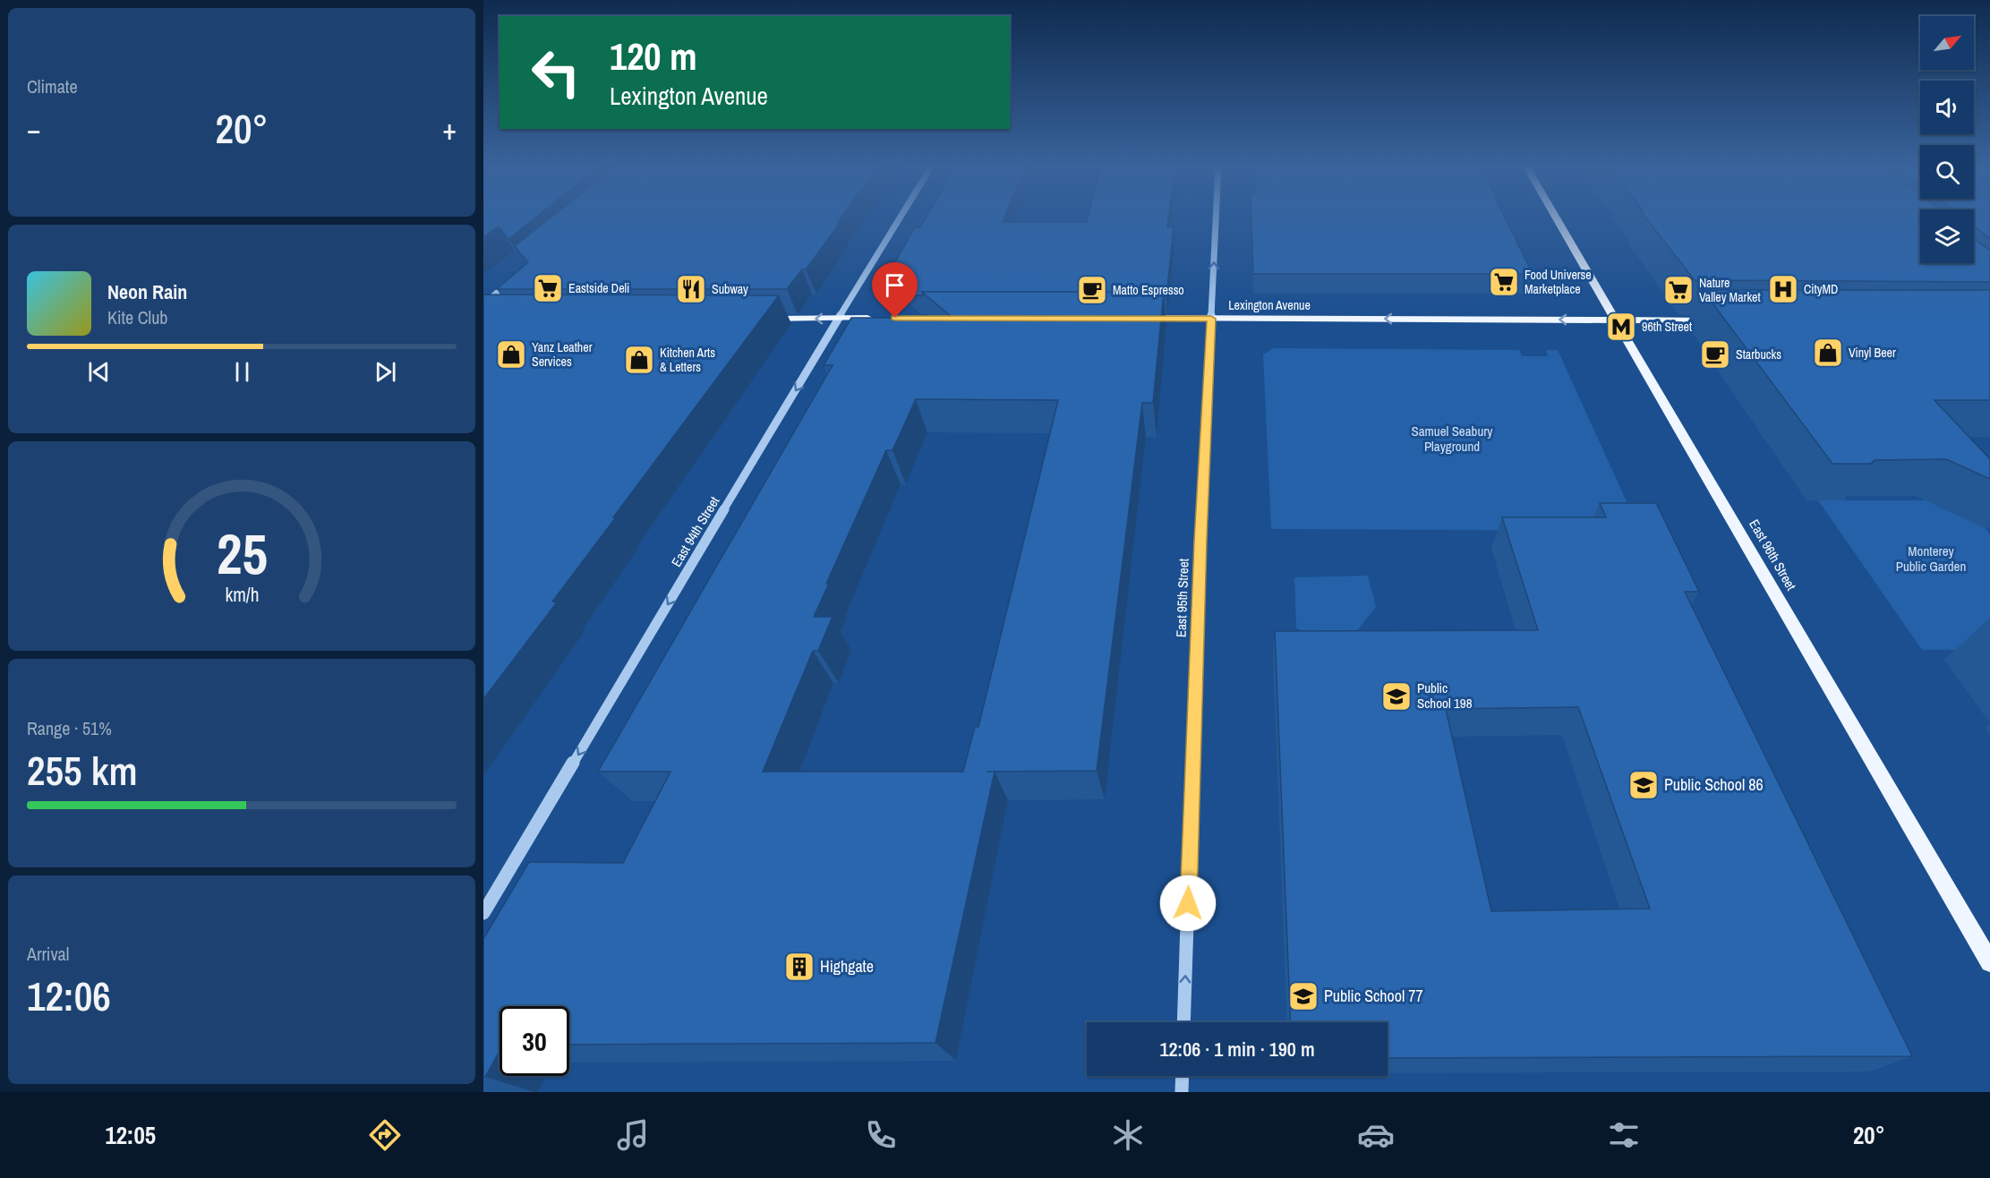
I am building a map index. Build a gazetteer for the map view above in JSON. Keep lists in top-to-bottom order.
{
  "streets": {
    "main road": ["Lexington Avenue", "East 96th Street"],
    "street": ["East 94th Street", "East 95th Street"]
  },
  "crossings": [
    ["Lexington Avenue", "East 96th Street"],
    ["Lexington Avenue", "East 95th Street"]
  ],
  "one_way": ["Lexington Avenue", "East 94th Street", "East 95th Street"],
  "parks": ["Samuel Seabury Playground", "Monterey Public Garden"],
  "places": {
    "supermarket": ["Food Universe Marketplace", "Eastside Deli", "Nature Valley Market"],
    "restaurant": ["Subway"],
    "hospital": ["CityMD"],
    "cafe": ["Matto Espresso", "Starbucks"],
    "metro station": ["96th Street"],
    "shop": ["Vinyl Beer", "Yanz Leather Services", "Kitchen Arts & Letters"],
    "school or university": ["Public School 198", "Public School 86", "Public School 77"],
    "building": ["Highgate"]
  },
  "north": "top right",
  "page": {
    "tile": [
      "Climate",
      ["Range · 51%", "255 km"],
      ["Arrival", "12:06"]
    ],
    "turn": ["120 m", "Lexington Avenue"],
    "heat": ["−", "20°", "+"],
    "song": ["Neon Rain", "Kite Club"],
    "limit": "30",
    "trip": "12:06 · 1 min · 190 m",
    "tabs": ["12:05", "20°"],
    "gauge": ["25", "km/h"]
  }
}
